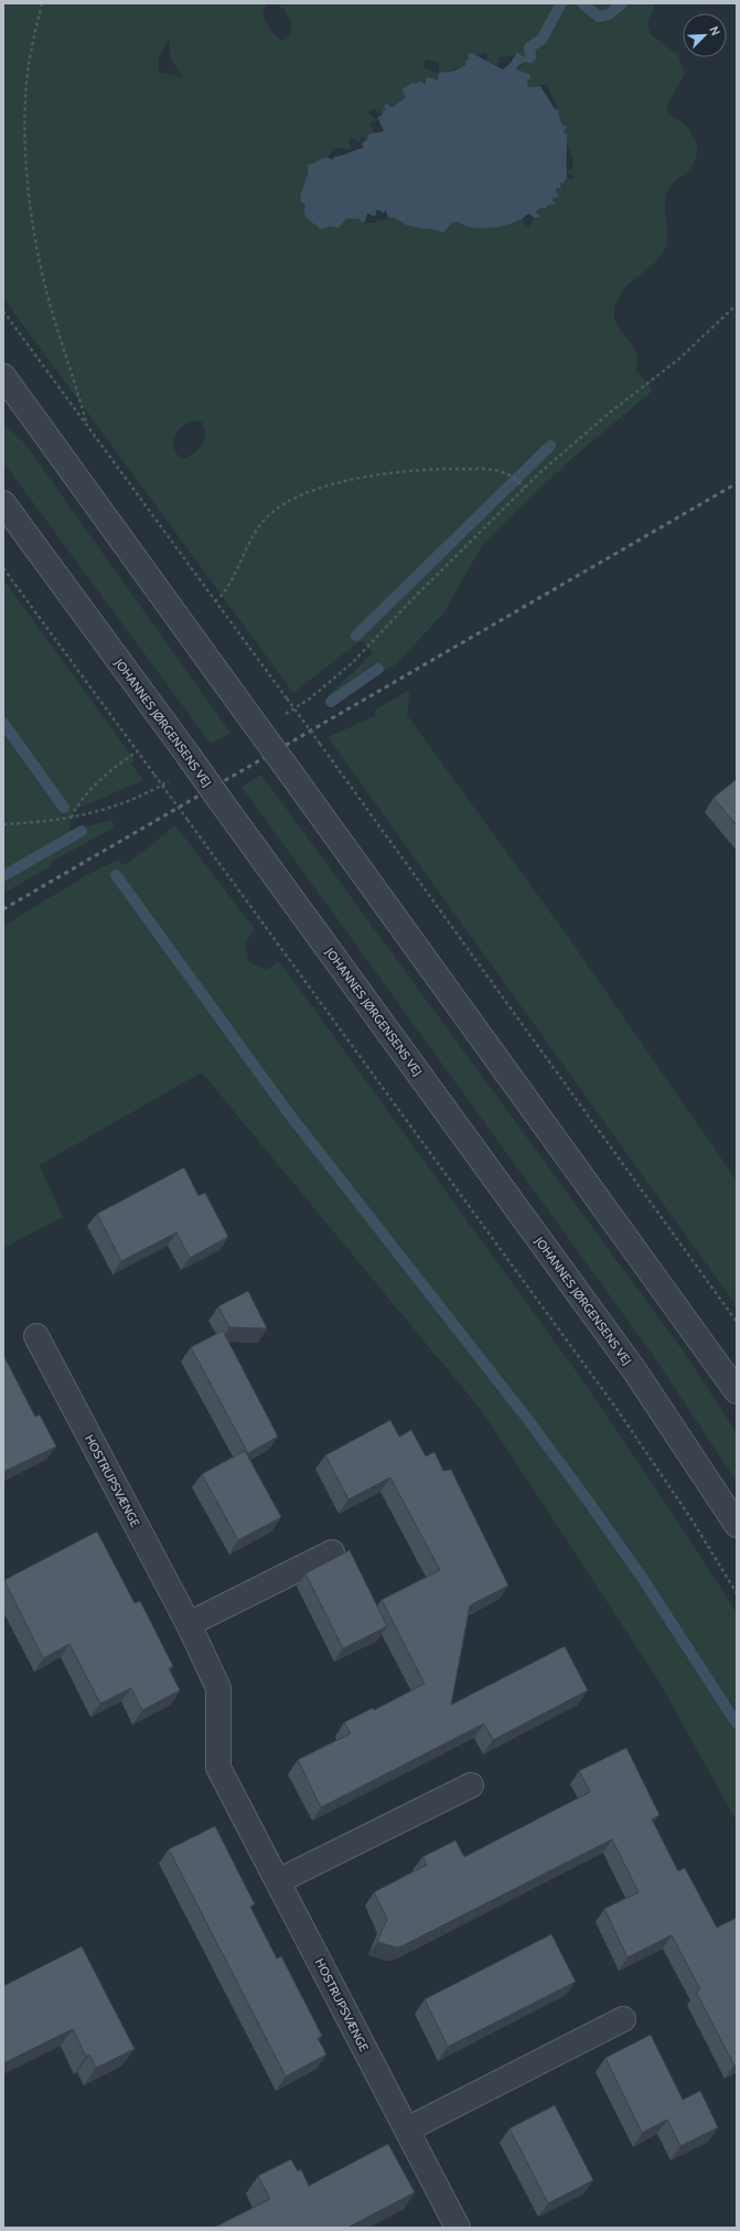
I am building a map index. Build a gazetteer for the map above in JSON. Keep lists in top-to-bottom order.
{
  "streets": {
    "street": ["JOHANNES JØRGENSENS VEJ", "HOSTRUPSVÆNGE"]
  },
  "north": "top right"
}
